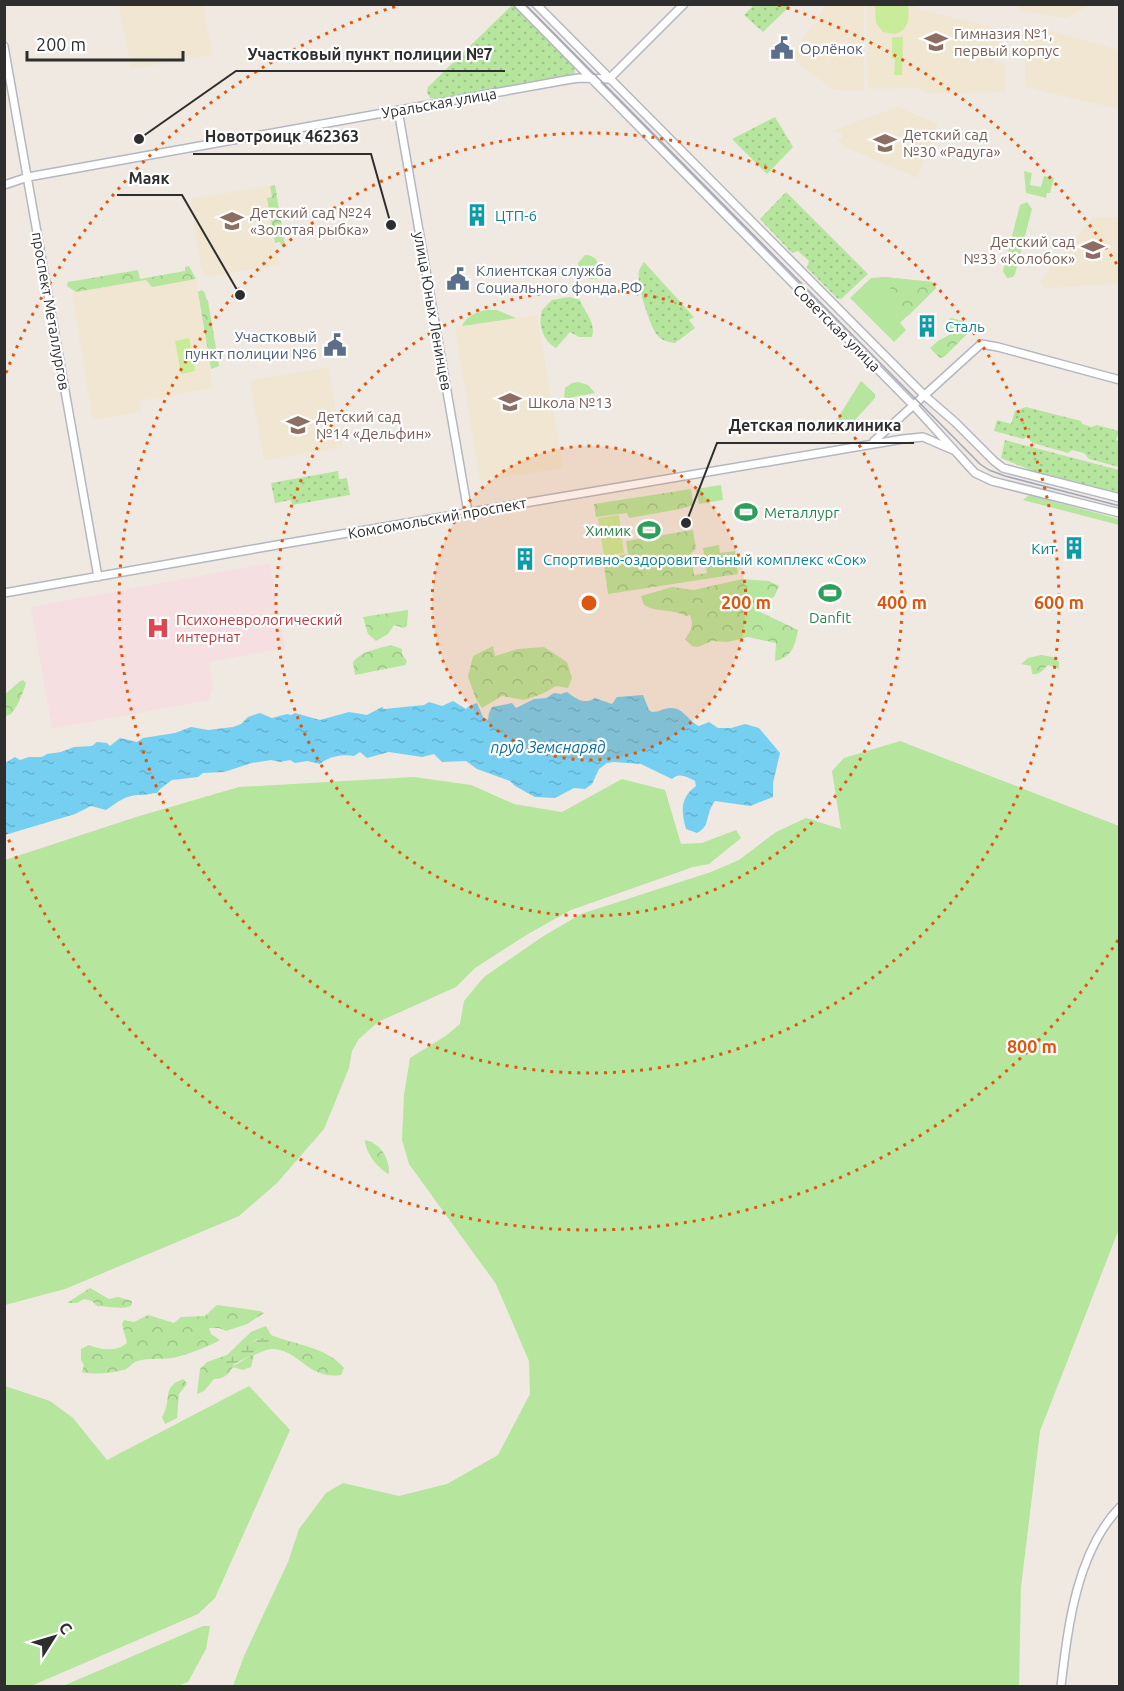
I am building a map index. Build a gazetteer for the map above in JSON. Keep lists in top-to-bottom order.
{
  "streets": {
    "street": [
      "Уральская улица",
      "проспект Металлургов",
      "улица Юных Ленинцев",
      "Советская улица",
      "Комсомольский проспект"
    ]
  },
  "crossings": [
    ["Уральская улица", "проспект Металлургов"],
    ["Уральская улица", "улица Юных Ленинцев"],
    ["Уральская улица", "Советская улица"],
    ["проспект Металлургов", "Комсомольский проспект"],
    ["улица Юных Ленинцев", "Комсомольский проспект"],
    ["Советская улица", "Комсомольский проспект"]
  ],
  "water": ["пруд Земснаряд"],
  "places": {
    "school or university": [
      "Гимназия №1, первый корпус",
      "Детский сад №30 «Радуга»",
      "Детский сад №24 «Золотая рыбка»",
      "Детский сад №33 «Колобок»",
      "Школа №13",
      "Детский сад №14 «Дельфин»"
    ],
    "public building": ["Орлёнок", "Клиентская служба Социального фонда РФ", "Участковый пункт полиции №6"],
    "other": [
      "Участковый пункт полиции №7",
      "Новотроицк 462363",
      "Маяк",
      "Детская поликлиника"
    ],
    "building": [
      "ЦТП-6",
      "Сталь",
      "Кит",
      "Спортивно-оздоровительный комплекс «Сок»"
    ],
    "sports": ["Металлург", "Химик", "Danfit"],
    "hospital": ["Психоневрологический интернат"]
  },
  "scale_bar": "200 m",
  "north": "top right",
  "rings": [
    "200 m",
    "400 m",
    "600 m",
    "800 m"
  ]
}
